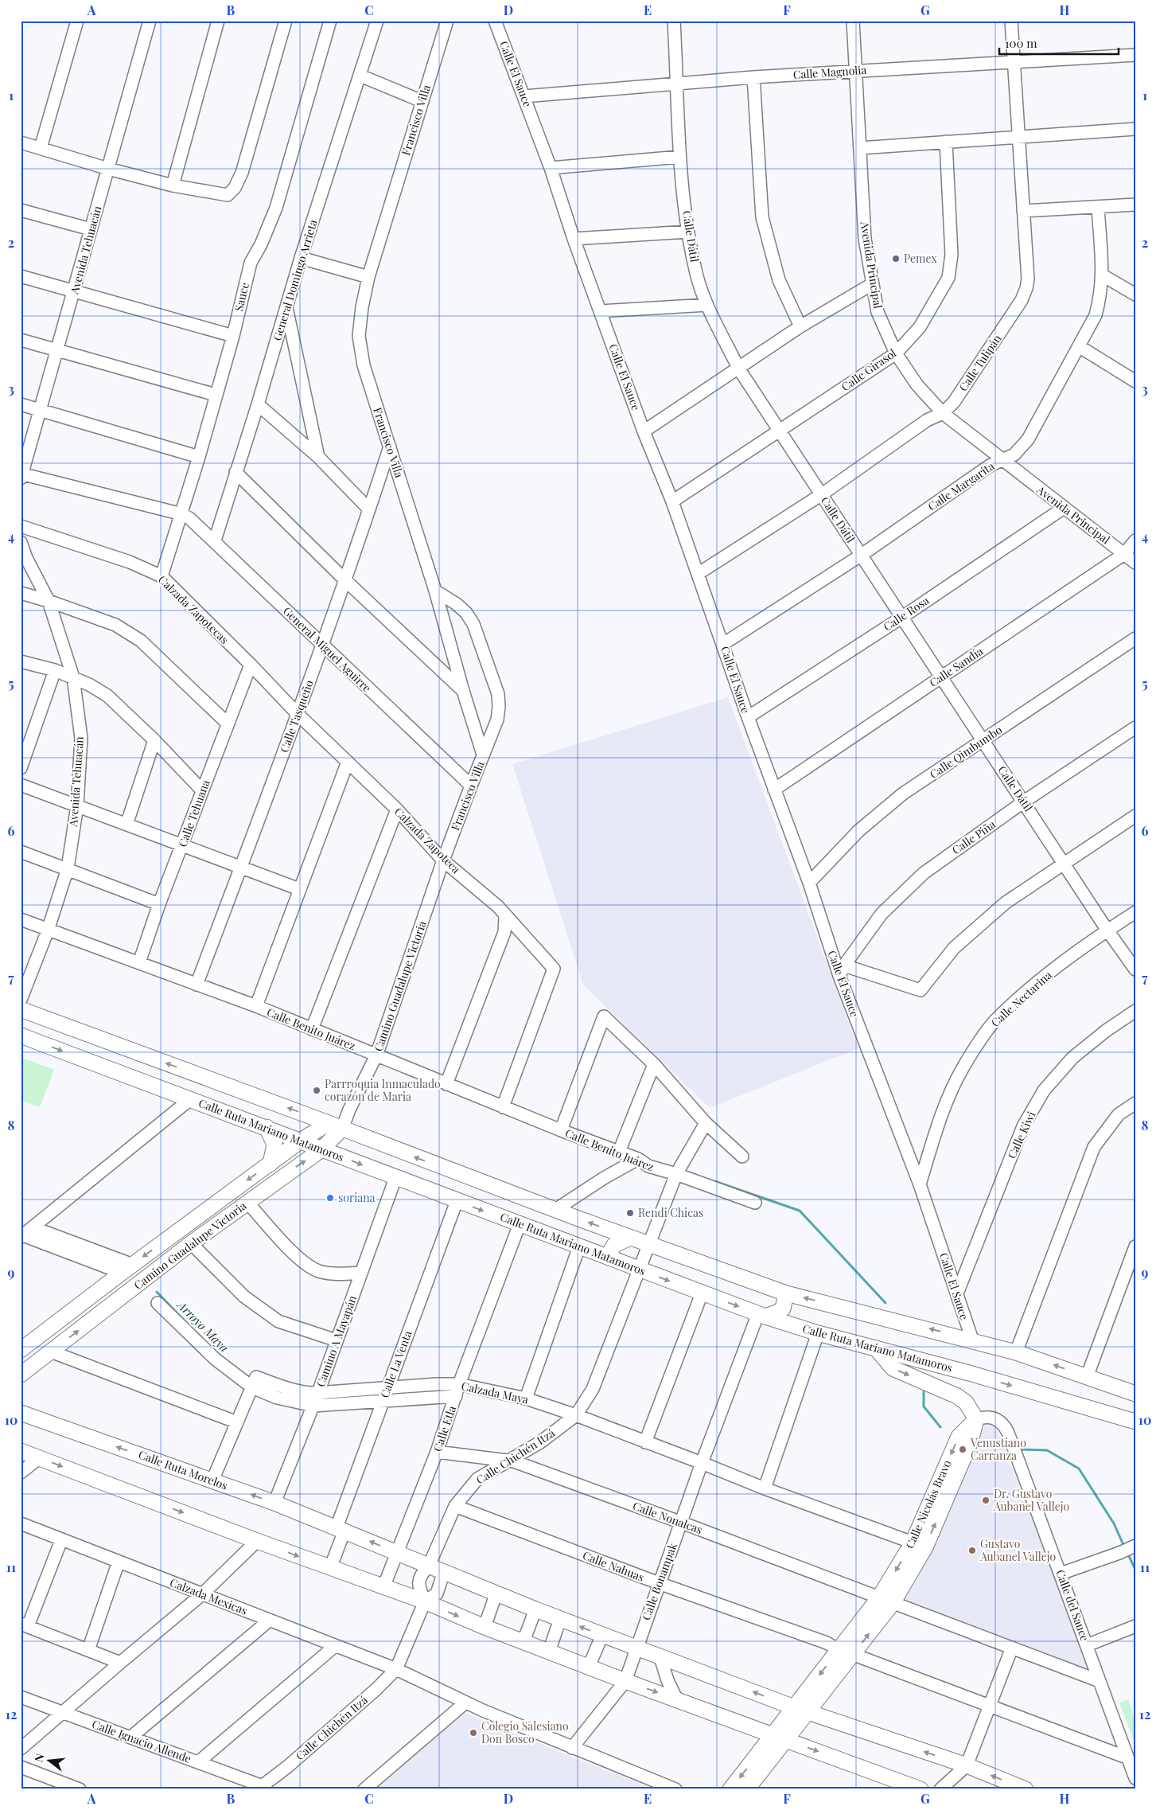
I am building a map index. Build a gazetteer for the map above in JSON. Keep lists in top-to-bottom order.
{
  "streets": {
    "main road": [
      "Camino Guadalupe Victoria",
      "Calle Ruta Mariano Matamoros",
      "Calle Ruta Morelos",
      "Calle Nicolás Bravo"
    ],
    "street": [
      "Calle Magnolia",
      "Calle El Sauce",
      "Francisco Villa",
      "Calle Dátil",
      "Avenida Tehuacán",
      "Avenida Principal",
      "General Domingo Arrieta",
      "Sauce",
      "Calle Tulipán",
      "Calle Girasol",
      "Calle Margarita",
      "Calzada Zapotecas",
      "Calle Rosa",
      "General Miguel Aguirre",
      "Calle Sandía",
      "Calle Tasqueño",
      "Calle Qimbumbo",
      "Calle Tehuana",
      "Calle Piña",
      "Calzada Zapoteca",
      "Calle Nectarina",
      "Calle Benito Juárez",
      "Calle Kiwi",
      "Camino A Mayapán",
      "Calle La Venta",
      "Calzada Maya",
      "Calle Etla",
      "Calle Chichén Itzá",
      "Calle Nonalcas",
      "Calle Nahuas",
      "Calle Bonampak",
      "Calzada Mexicas",
      "Calle del Sauce",
      "Calle Ignacio Allende"
    ]
  },
  "crossings": [
    ["Calle Magnolia", "Calle El Sauce"],
    ["Calle Magnolia", "Calle Dátil"],
    ["Calle Magnolia", "Avenida Principal"],
    ["Calle Magnolia", "Calle Tulipán"],
    ["Calle El Sauce", "Calle Tulipán"],
    ["Calle El Sauce", "Calle Girasol"],
    ["Calle El Sauce", "Calle Margarita"],
    ["Calle El Sauce", "Calle Rosa"],
    ["Calle El Sauce", "Calle Sandía"],
    ["Calle El Sauce", "Calle Qimbumbo"],
    ["Calle El Sauce", "Calle Piña"],
    ["Calle El Sauce", "Calle Nectarina"],
    ["Calle El Sauce", "Calle Kiwi"],
    ["Francisco Villa", "General Miguel Aguirre"],
    ["Francisco Villa", "Calle Tasqueño"],
    ["Francisco Villa", "Calzada Zapoteca"],
    ["Francisco Villa", "Camino Guadalupe Victoria"],
    ["Calle Dátil", "Calle Tulipán"],
    ["Calle Dátil", "Calle Girasol"],
    ["Calle Dátil", "Calle Margarita"],
    ["Calle Dátil", "Calle Rosa"],
    ["Calle Dátil", "Calle Sandía"],
    ["Calle Dátil", "Calle Qimbumbo"],
    ["Calle Dátil", "Calle Piña"],
    ["Calle Dátil", "Calle Nectarina"],
    ["Avenida Tehuacán", "Calle Benito Juárez"],
    ["Avenida Principal", "Calle Tulipán"],
    ["Avenida Principal", "Calle Girasol"],
    ["Avenida Principal", "Calle Margarita"],
    ["Avenida Principal", "Calle Rosa"],
    ["Avenida Principal", "Calle Sandía"],
    ["General Domingo Arrieta", "General Miguel Aguirre"],
    ["Sauce", "Calzada Zapotecas"],
    ["Sauce", "General Miguel Aguirre"],
    ["Calzada Zapotecas", "Calle Tasqueño"],
    ["Calzada Zapotecas", "Calle Tehuana"],
    ["Calzada Zapotecas", "Calzada Zapoteca"],
    ["General Miguel Aguirre", "Calle Tasqueño"],
    ["Calle Tasqueño", "Calzada Zapoteca"],
    ["Calle Tasqueño", "Calle Benito Juárez"],
    ["Calle Tehuana", "Calle Benito Juárez"],
    ["Calzada Zapoteca", "Camino Guadalupe Victoria"],
    ["Calzada Zapoteca", "Calle Benito Juárez"],
    ["Camino Guadalupe Victoria", "Calle Benito Juárez"],
    ["Camino Guadalupe Victoria", "Calle Ruta Mariano Matamoros"],
    ["Calle Benito Juárez", "Calle Chichén Itzá"],
    ["Calle Ruta Mariano Matamoros", "Camino A Mayapán"],
    ["Calle Ruta Mariano Matamoros", "Calle La Venta"],
    ["Calle Ruta Mariano Matamoros", "Calle Etla"],
    ["Calle Ruta Mariano Matamoros", "Calle Chichén Itzá"],
    ["Calle Ruta Mariano Matamoros", "Calle Bonampak"],
    ["Camino A Mayapán", "Calzada Maya"],
    ["Camino A Mayapán", "Calle Ruta Morelos"],
    ["Calle La Venta", "Calzada Maya"],
    ["Calle La Venta", "Calle Ruta Morelos"],
    ["Calzada Maya", "Calle Etla"],
    ["Calzada Maya", "Calle Chichén Itzá"],
    ["Calzada Maya", "Calle Nicolás Bravo"],
    ["Calzada Maya", "Calle Bonampak"],
    ["Calle Etla", "Calle Ruta Morelos"],
    ["Calle Etla", "Calle Nonalcas"],
    ["Calle Chichén Itzá", "Calle Ruta Morelos"],
    ["Calle Chichén Itzá", "Calle Nonalcas"],
    ["Calle Chichén Itzá", "Calle Nahuas"],
    ["Calle Chichén Itzá", "Calzada Mexicas"],
    ["Calle Chichén Itzá", "Calle Ignacio Allende"],
    ["Calle Ruta Morelos", "Calle Nicolás Bravo"],
    ["Calle Ruta Morelos", "Calle Bonampak"],
    ["Calle Nicolás Bravo", "Calle Nonalcas"],
    ["Calle Nicolás Bravo", "Calle Nahuas"],
    ["Calle Nicolás Bravo", "Calle del Sauce"],
    ["Calle Nonalcas", "Calle Bonampak"],
    ["Calle Nonalcas", "Calle del Sauce"],
    ["Calle Nahuas", "Calle Bonampak"],
    ["Calle Nahuas", "Calle del Sauce"],
    ["Calle Bonampak", "Calzada Mexicas"]
  ],
  "water": ["Arroyo Maya"],
  "places": [
    "Pemex",
    "Parrroquia Inmaculado corazón de Maria",
    "soriana",
    "Rendi Chicas",
    "Venustiano Carranza",
    "Dr. Gustavo Aubanel Vallejo",
    "Gustavo Aubanel Vallejo",
    "Colegio Salesiano Don Bosco"
  ],
  "scale_bar": "100 m",
  "north": "left",
  "grid": {
    "columns": [
      "A",
      "B",
      "C",
      "D",
      "E",
      "F",
      "G",
      "H"
    ],
    "rows": [
      "1",
      "2",
      "3",
      "4",
      "5",
      "6",
      "7",
      "8",
      "9",
      "10",
      "11",
      "12"
    ]
  }
}
